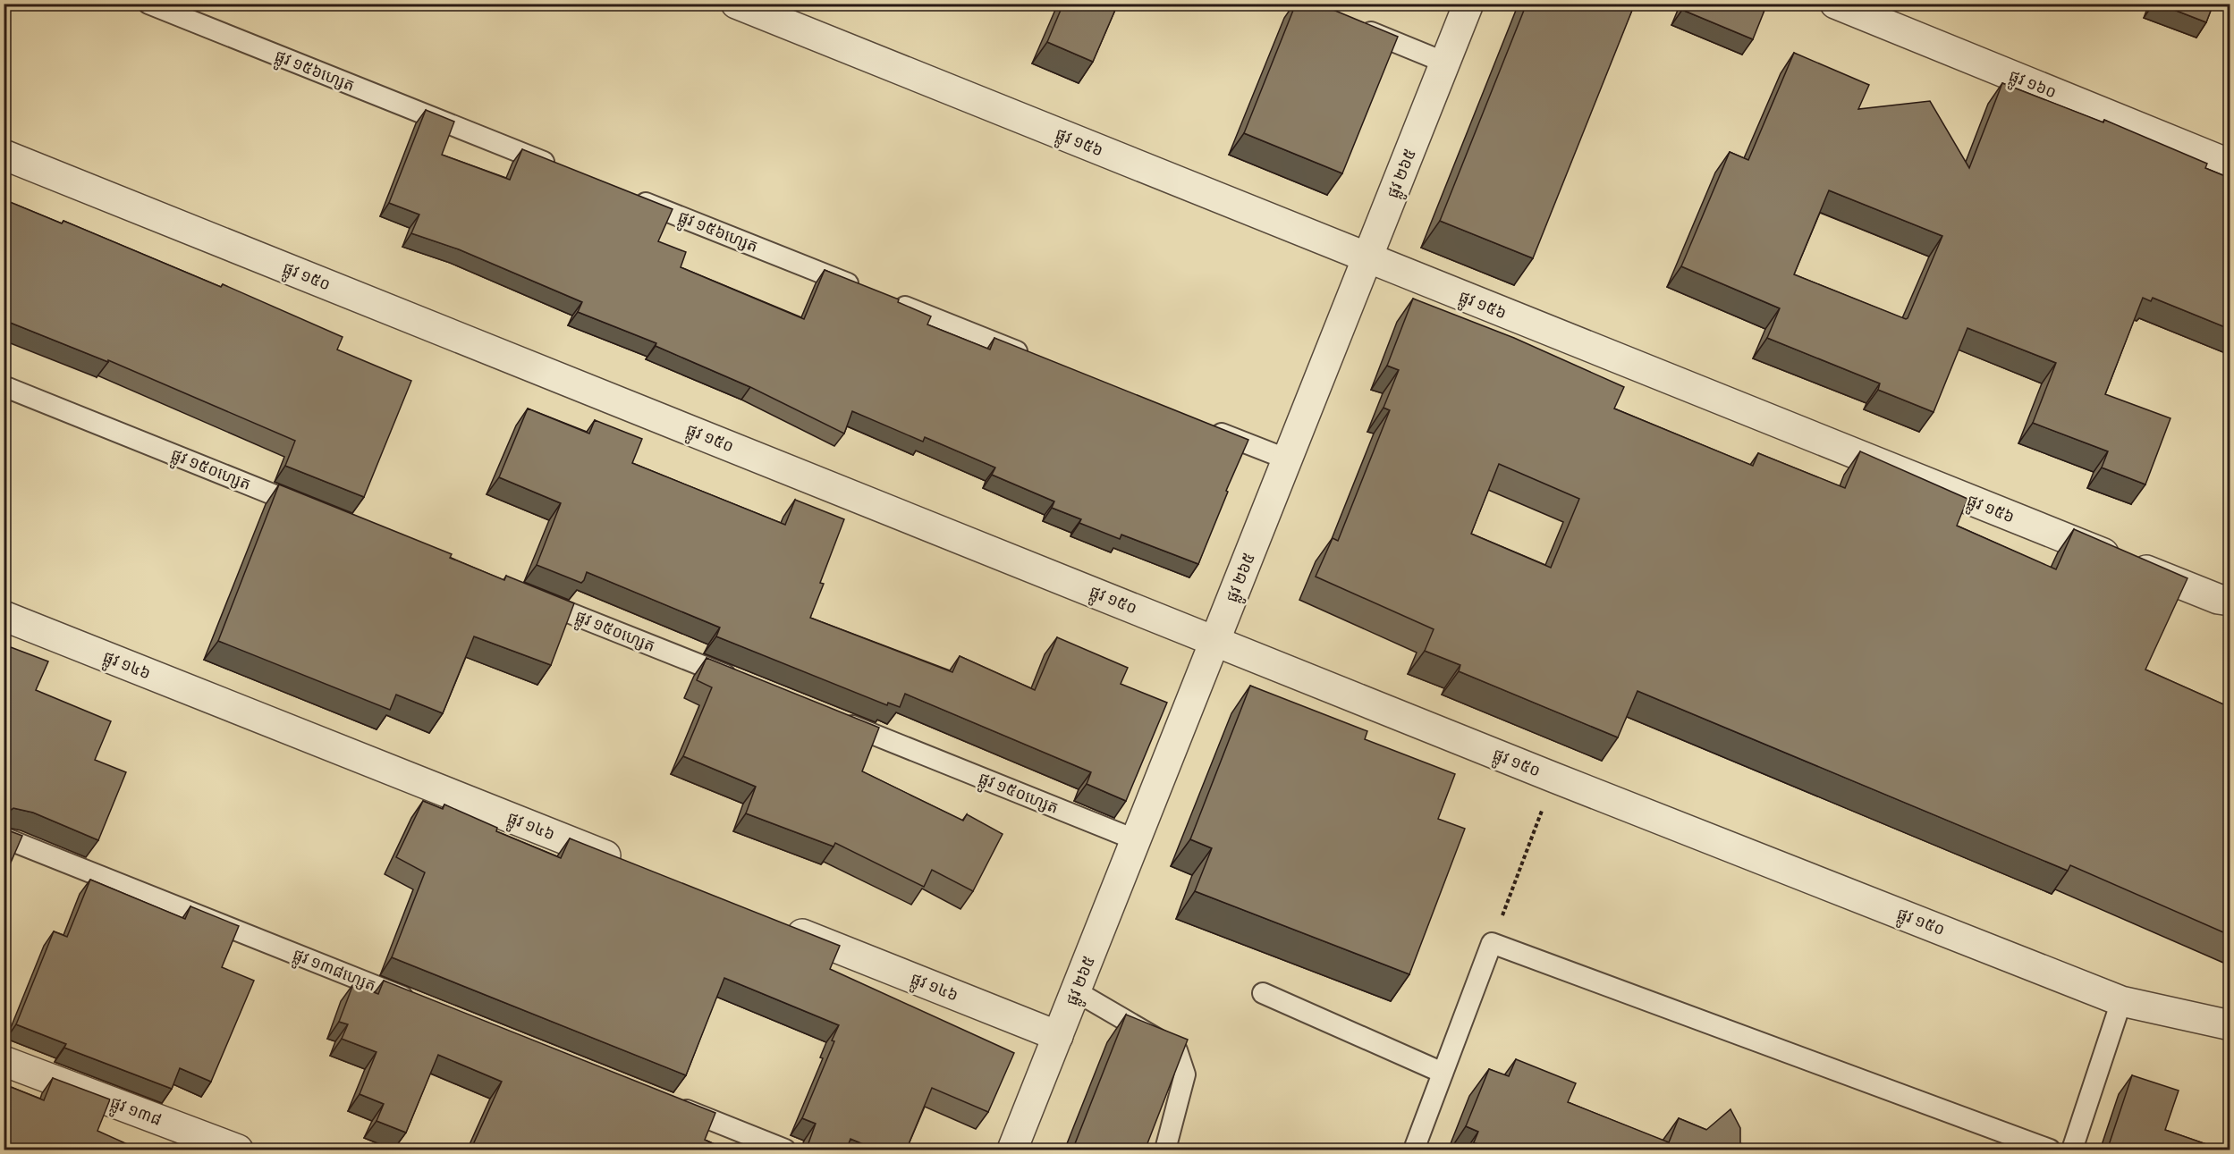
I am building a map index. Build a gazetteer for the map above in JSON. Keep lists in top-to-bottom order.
{
  "streets": {
    "street": [
      "ផ្លូវ ១៦០",
      "ផ្លូវ ១៥៦",
      "ផ្លូវ ២៦៥",
      "ផ្លូវ ១៥០",
      "ផ្លូវ ១៤៦",
      "ផ្លូវ ១៣៨"
    ],
    "lane": ["ផ្លូវ ១៥៦ហ្សេត", "ផ្លូវ ១៥០ហ្សេត", "ផ្លូវ ១៣៨ហ្សេត"]
  },
  "crossings": [
    ["ផ្លូវ ១៥៦", "ផ្លូវ ២៦៥"],
    ["ផ្លូវ ២៦៥", "ផ្លូវ ១៥០"],
    ["ផ្លូវ ២៦៥", "ផ្លូវ ១៥០ហ្សេត"],
    ["ផ្លូវ ២៦៥", "ផ្លូវ ១៤៦"]
  ]
}
